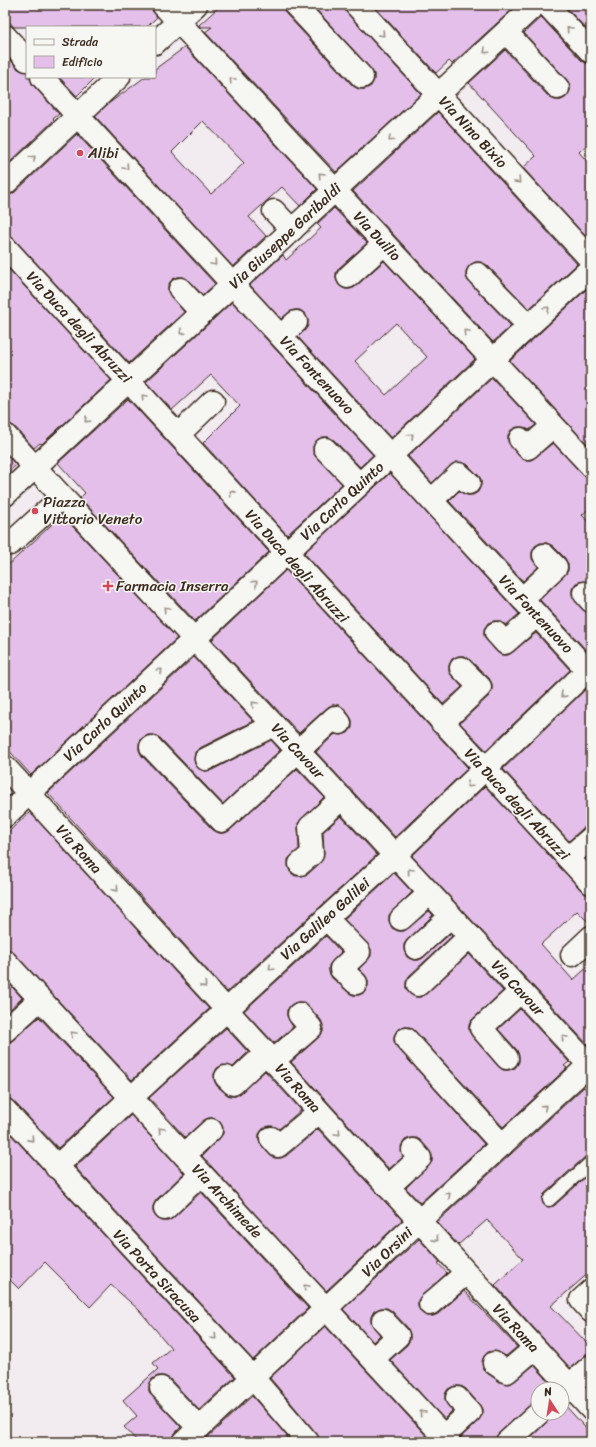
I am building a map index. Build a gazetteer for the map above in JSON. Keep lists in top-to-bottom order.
{
  "streets": {
    "street": [
      "Via Nino Bixio",
      "Via Giuseppe Garibaldi",
      "Via Duilio",
      "Via Duca degli Abruzzi",
      "Via Fontenuovo",
      "Via Carlo Quinto",
      "Via Cavour",
      "Via Roma",
      "Via Galileo Galilei",
      "Via Archimede",
      "Via Orsini",
      "Via Porta Siracusa"
    ]
  },
  "crossings": [
    ["Via Nino Bixio", "Via Giuseppe Garibaldi"],
    ["Via Giuseppe Garibaldi", "Via Duilio"],
    ["Via Giuseppe Garibaldi", "Via Duca degli Abruzzi"],
    ["Via Giuseppe Garibaldi", "Via Fontenuovo"],
    ["Via Giuseppe Garibaldi", "Via Cavour"],
    ["Via Duilio", "Via Carlo Quinto"],
    ["Via Duca degli Abruzzi", "Via Carlo Quinto"],
    ["Via Duca degli Abruzzi", "Via Galileo Galilei"],
    ["Via Fontenuovo", "Via Carlo Quinto"],
    ["Via Fontenuovo", "Via Galileo Galilei"],
    ["Via Carlo Quinto", "Via Cavour"],
    ["Via Carlo Quinto", "Via Roma"],
    ["Via Cavour", "Via Galileo Galilei"],
    ["Via Cavour", "Via Orsini"],
    ["Via Roma", "Via Galileo Galilei"],
    ["Via Roma", "Via Orsini"],
    ["Via Galileo Galilei", "Via Archimede"],
    ["Via Galileo Galilei", "Via Porta Siracusa"],
    ["Via Archimede", "Via Orsini"],
    ["Via Orsini", "Via Porta Siracusa"]
  ],
  "one_way": [
    "Via Giuseppe Garibaldi",
    "Via Carlo Quinto",
    "Via Cavour",
    "Via Roma",
    "Via Galileo Galilei",
    "Via Archimede",
    "Via Porta Siracusa"
  ],
  "places": {
    "other": ["Alibi", "Piazza Vittorio Veneto"],
    "health": ["Farmacia Inserra"]
  },
  "legend": ["Strada", "Edificio"],
  "north": "top"
}
